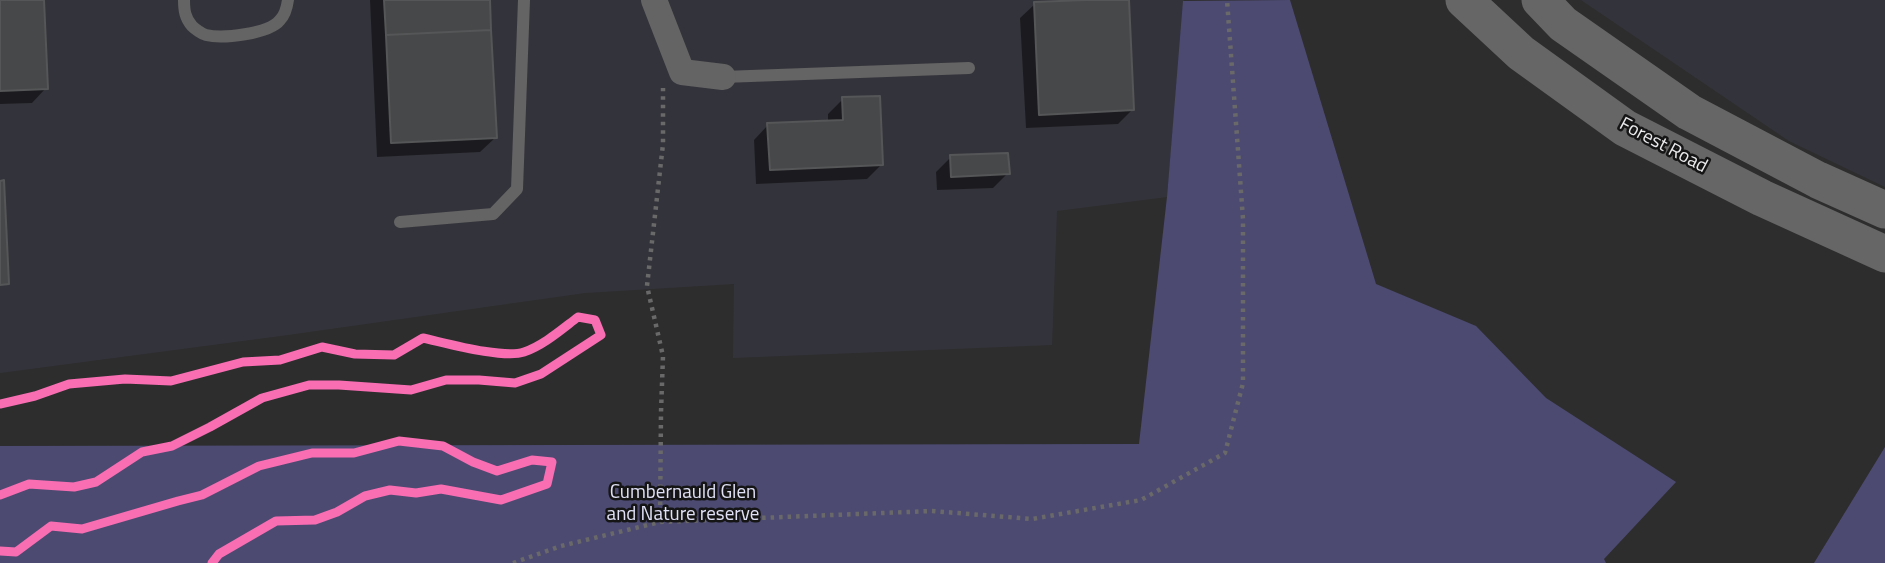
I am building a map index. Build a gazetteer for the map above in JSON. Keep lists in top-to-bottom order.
{
  "streets": {
    "street": ["Forest Road"]
  },
  "parks": ["Cumbernauld Glen and Nature reserve"]
}
